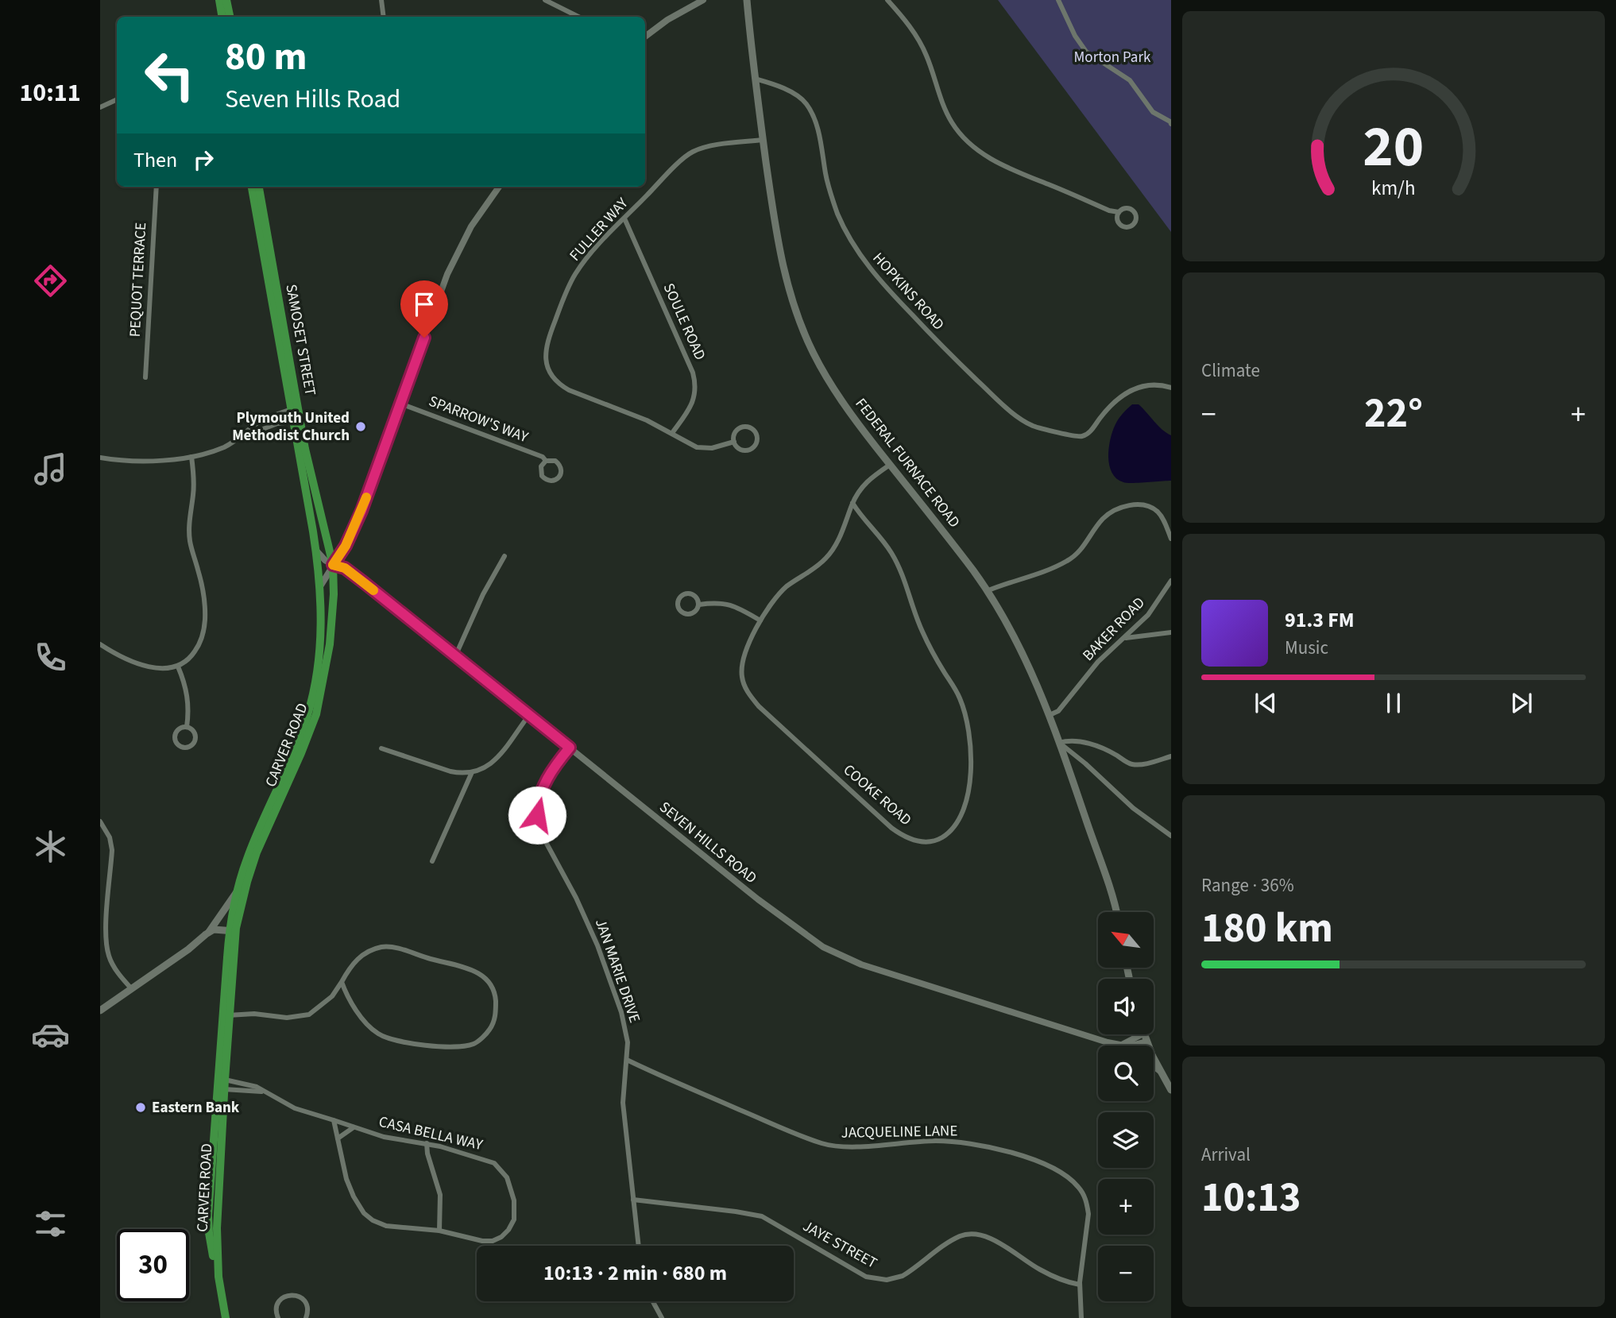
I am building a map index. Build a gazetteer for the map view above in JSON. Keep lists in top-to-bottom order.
{
  "streets": {
    "highway": ["SAMOSET STREET", "CARVER ROAD"],
    "main road": ["FEDERAL FURNACE ROAD"],
    "street": [
      "FULLER WAY",
      "PEQUOT TERRACE",
      "HOPKINS ROAD",
      "SOULE ROAD",
      "SPARROW'S WAY",
      "BAKER ROAD",
      "COOKE ROAD",
      "SEVEN HILLS ROAD",
      "JAN MARIE DRIVE",
      "JACQUELINE LANE",
      "CASA BELLA WAY",
      "JAYE STREET"
    ]
  },
  "crossings": [
    ["FULLER WAY", "SOULE ROAD"],
    ["FULLER WAY", "FEDERAL FURNACE ROAD"],
    ["HOPKINS ROAD", "FEDERAL FURNACE ROAD"],
    ["SAMOSET STREET", "CARVER ROAD"],
    ["SAMOSET STREET", "SEVEN HILLS ROAD"],
    ["FEDERAL FURNACE ROAD", "BAKER ROAD"],
    ["FEDERAL FURNACE ROAD", "COOKE ROAD"],
    ["CARVER ROAD", "SEVEN HILLS ROAD"],
    ["CARVER ROAD", "CASA BELLA WAY"],
    ["SEVEN HILLS ROAD", "JAN MARIE DRIVE"],
    ["JAN MARIE DRIVE", "JACQUELINE LANE"],
    ["JAN MARIE DRIVE", "JAYE STREET"],
    ["JACQUELINE LANE", "JAYE STREET"]
  ],
  "parks": ["Morton Park"],
  "places": ["Plymouth United Methodist Church", "Eastern Bank"],
  "north": "top left",
  "page": {
    "tabs": "10:11",
    "turn": ["80 m", "Seven Hills Road"],
    "then": "Then",
    "tile": [
      "Climate",
      ["Range · 36%", "180 km"],
      ["Arrival", "10:13"]
    ],
    "heat": ["−", "22°", "+"],
    "song": ["91.3 FM", "Music"],
    "map_buttons": ["+", "−"],
    "limit": "30",
    "trip": "10:13 · 2 min · 680 m",
    "gauge": ["20", "km/h"]
  }
}
